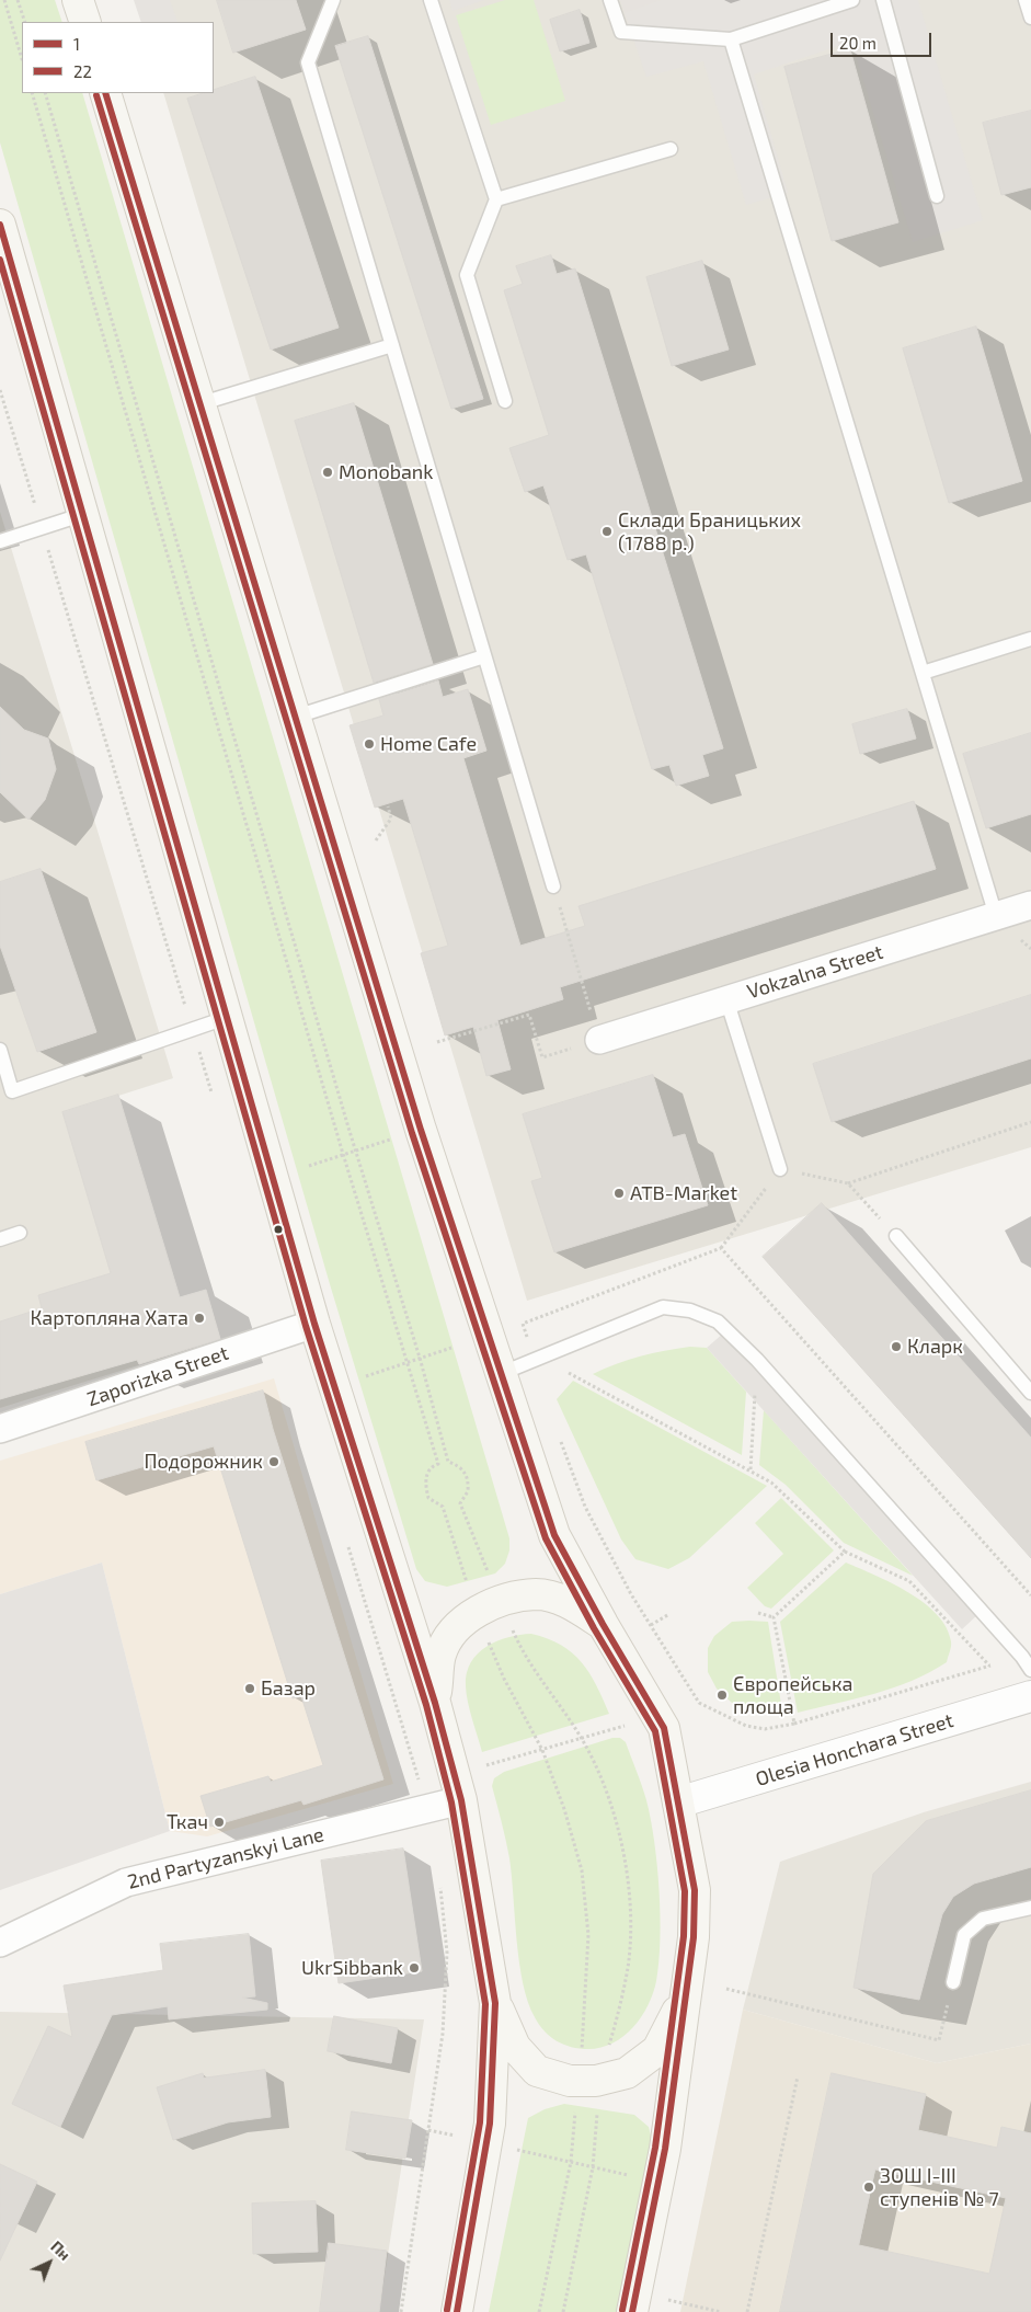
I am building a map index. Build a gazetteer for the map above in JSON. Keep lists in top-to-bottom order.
{
  "streets": {
    "street": [
      "Vokzalna Street",
      "Zaporizka Street",
      "Olesia Honchara Street",
      "2nd Partyzanskyi Lane"
    ]
  },
  "places": [
    "Monobank",
    "Склади Браницьких (1788 р.)",
    "Home Cafe",
    "ATB-Market",
    "Картопляна Хата",
    "Кларк",
    "Подорожник",
    "Базар",
    "Європейська площа",
    "Ткач",
    "UkrSibbank",
    "ЗОШ І-ІІІ ступенів № 7"
  ],
  "lines": ["transit line 1", "transit line 22"],
  "legend": ["1", "22"],
  "scale_bar": "20 m",
  "north": "top right"
}
